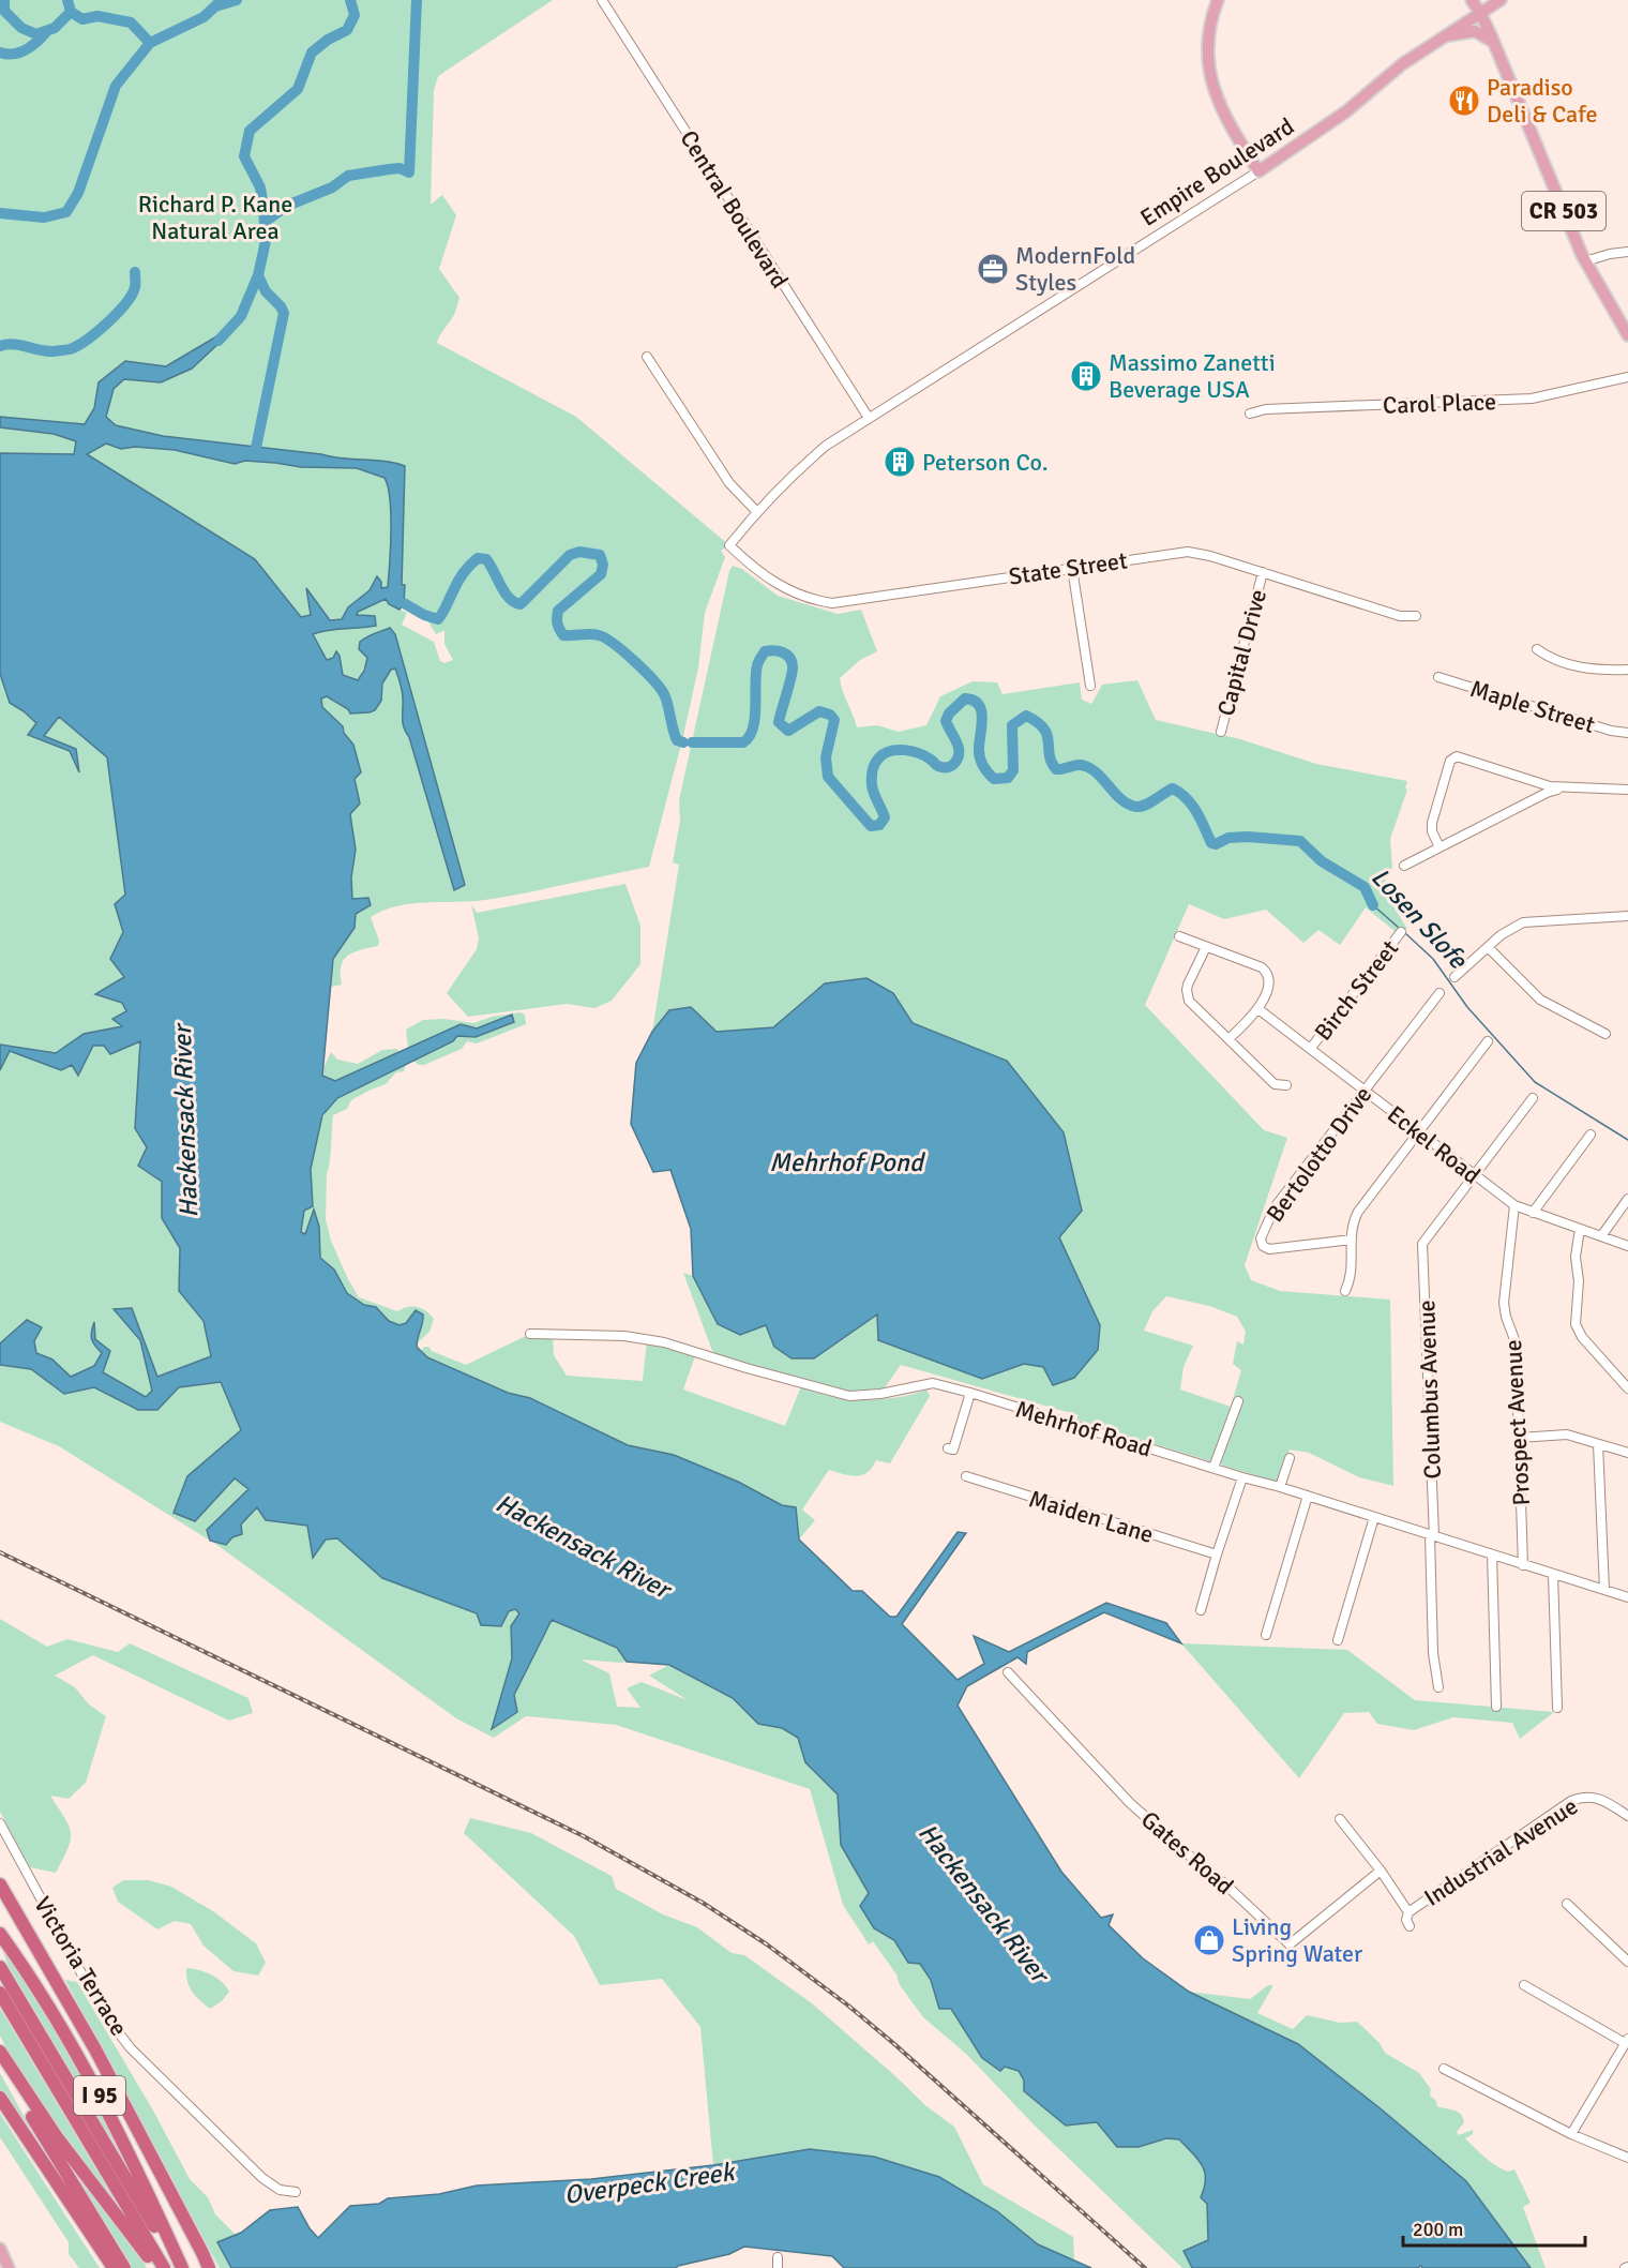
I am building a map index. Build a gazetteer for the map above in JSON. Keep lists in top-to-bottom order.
{
  "streets": {
    "highway": ["I 95"],
    "main road": ["Empire Boulevard", "CR 503"],
    "street": [
      "Central Boulevard",
      "Carol Place",
      "State Street",
      "Capital Drive",
      "Maple Street",
      "Birch Street",
      "Eckel Road",
      "Bertolotto Drive",
      "Columbus Avenue",
      "Prospect Avenue",
      "Mehrhof Road",
      "Maiden Lane",
      "Industrial Avenue",
      "Gates Road",
      "Victoria Terrace"
    ]
  },
  "crossings": [
    ["Empire Boulevard", "Central Boulevard"],
    ["Empire Boulevard", "CR 503"],
    ["Empire Boulevard", "State Street"],
    ["State Street", "Capital Drive"],
    ["Birch Street", "Eckel Road"],
    ["Eckel Road", "Bertolotto Drive"],
    ["Eckel Road", "Columbus Avenue"],
    ["Eckel Road", "Prospect Avenue"],
    ["Columbus Avenue", "Mehrhof Road"],
    ["Prospect Avenue", "Mehrhof Road"],
    ["Industrial Avenue", "Gates Road"]
  ],
  "water": [
    "Losen Slofe",
    "Hackensack River",
    "Mehrhof Pond",
    "Overpeck Creek"
  ],
  "parks": ["Richard P. Kane Natural Area"],
  "places": {
    "restaurant": ["Paradiso Deli & Cafe"],
    "office": ["ModernFold Styles"],
    "building": ["Massimo Zanetti Beverage USA", "Peterson Co."],
    "shop": ["Living Spring Water"]
  },
  "scale_bar": "200 m"
}
